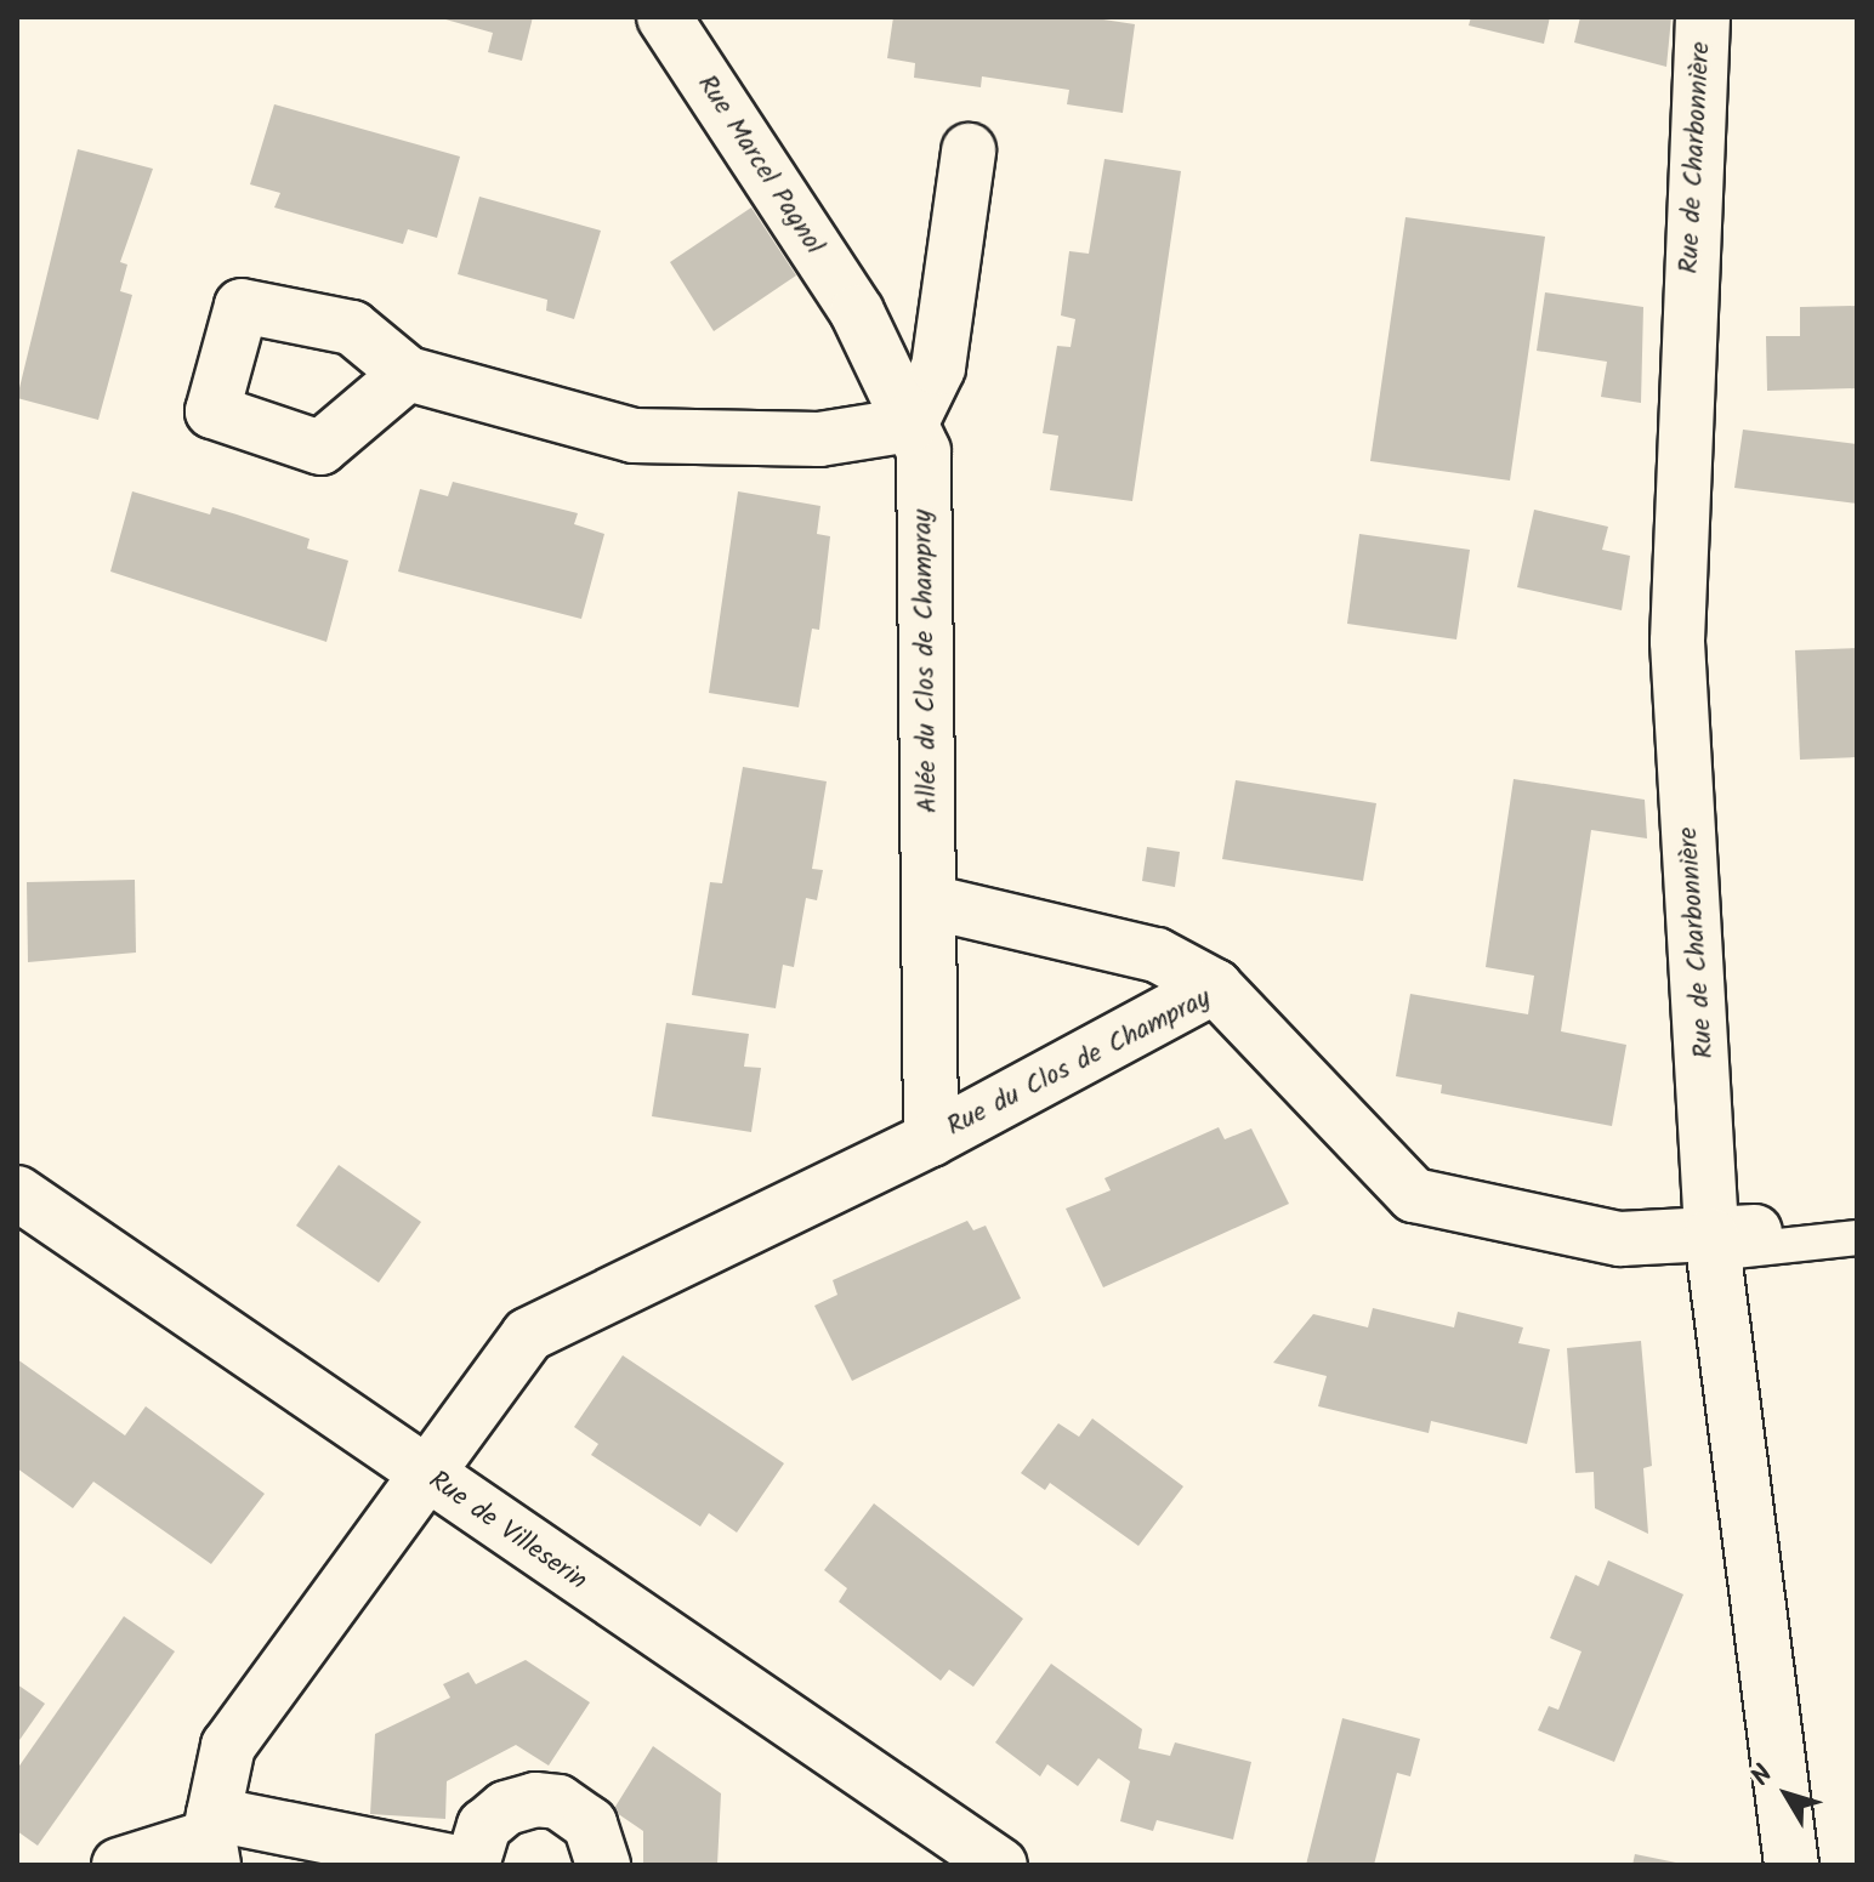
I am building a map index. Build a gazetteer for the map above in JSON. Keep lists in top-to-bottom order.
{
  "streets": {
    "street": [
      "Rue de Charbonnière",
      "Rue Marcel Pagnol",
      "Allée du Clos de Champray",
      "Rue du Clos de Champray",
      "Rue de Villeserin"
    ]
  },
  "crossings": [
    ["Rue de Charbonnière", "Rue du Clos de Champray"],
    ["Rue Marcel Pagnol", "Allée du Clos de Champray"],
    ["Allée du Clos de Champray", "Rue du Clos de Champray"],
    ["Rue du Clos de Champray", "Rue de Villeserin"]
  ],
  "north": "top left"
}
